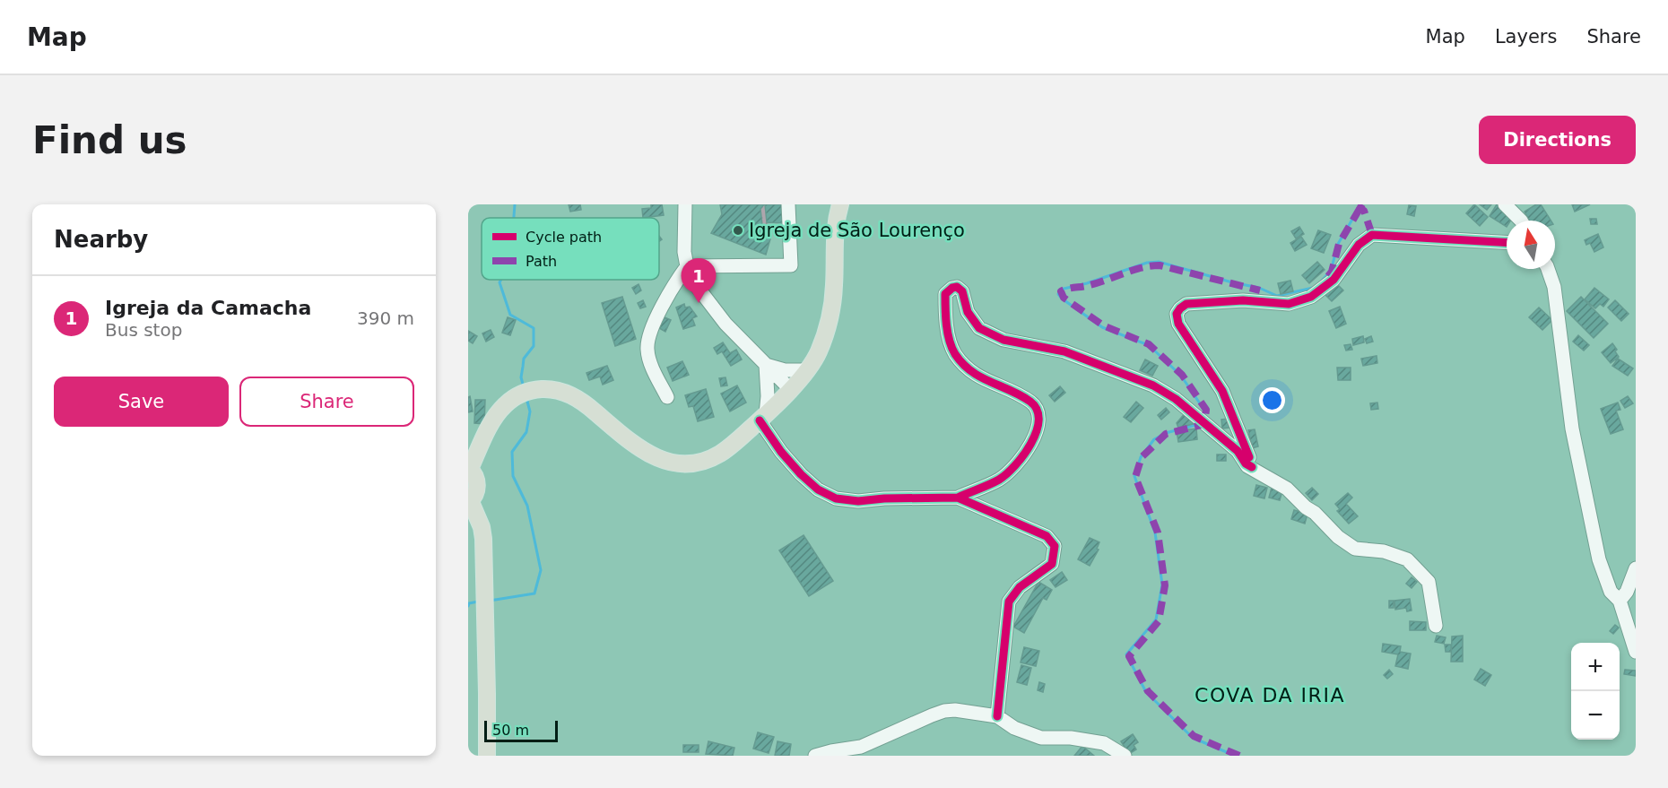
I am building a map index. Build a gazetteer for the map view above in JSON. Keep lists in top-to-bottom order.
{
  "districts": ["COVA DA IRIA"],
  "places": ["Igreja de São Lourenço"],
  "legend": ["Cycle path", "Path"],
  "scale_bar": "50 m",
  "north": "top",
  "page": {
    "header": "Map",
    "nav": ["Map", "Layers", "Share"],
    "buttons": [
      "Directions",
      ["Save", "Share"]
    ],
    "title": "Find us",
    "heading": "Nearby",
    "pins": "1",
    "list": [
      {
        "mark": "1",
        "name": "Igreja da Camacha",
        "note": "Bus stop",
        "value": "390 m"
      }
    ],
    "map_buttons": ["+", "−"],
    "scale": "50 m"
  }
}
